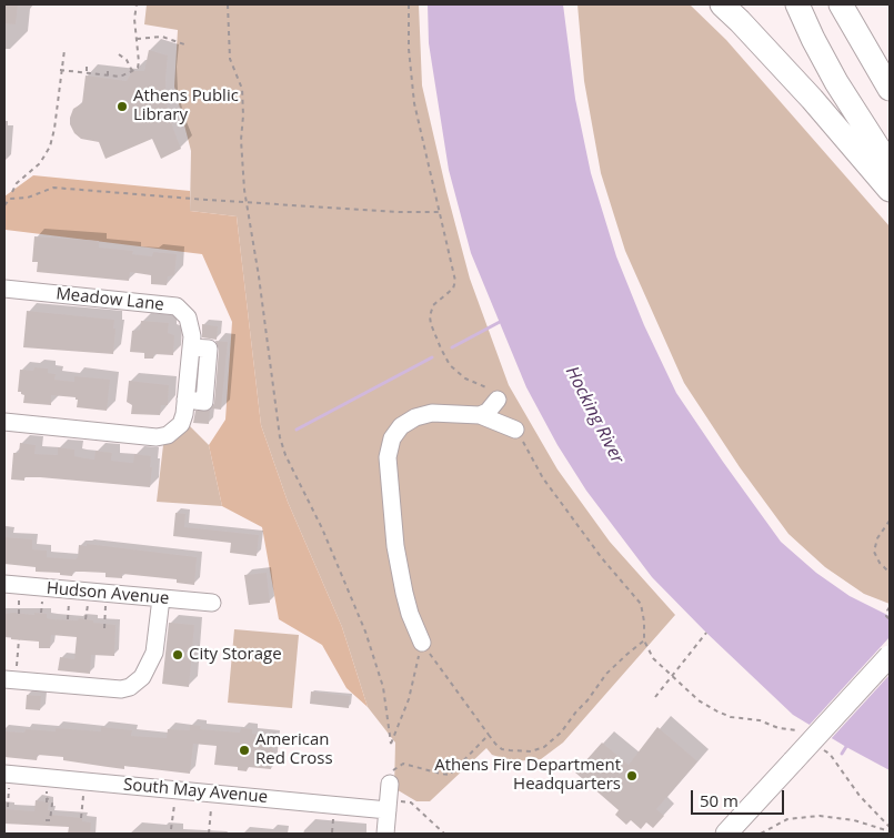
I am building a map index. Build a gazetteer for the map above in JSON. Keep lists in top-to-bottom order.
{
  "streets": {
    "street": ["Meadow Lane", "Hudson Avenue", "South May Avenue"]
  },
  "water": ["Hocking River"],
  "places": [
    "Athens Public Library",
    "City Storage",
    "American Red Cross",
    "Athens Fire Department Headquarters"
  ],
  "scale_bar": "50 m"
}
